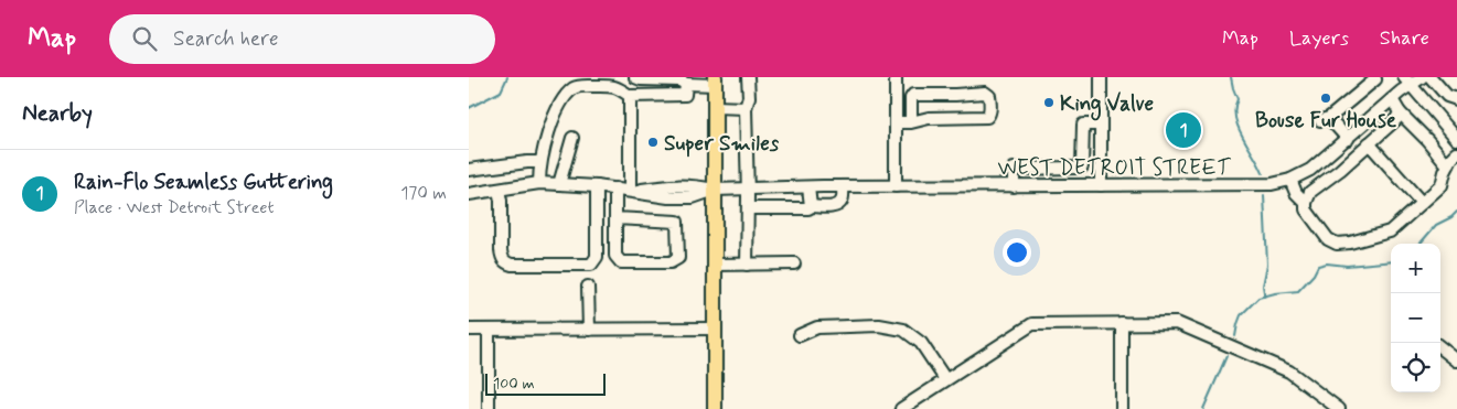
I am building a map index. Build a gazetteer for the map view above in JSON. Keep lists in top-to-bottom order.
{
  "streets": {
    "street": ["WEST DETROIT STREET"]
  },
  "places": ["Bouse Fur House", "King Valve", "Super Smiles"],
  "scale_bar": "100 m",
  "page": {
    "header": "Map",
    "search": "Search here",
    "nav": ["Map", "Layers", "Share"],
    "heading": "Nearby",
    "pins": "1",
    "list": [
      {
        "mark": "1",
        "name": "Rain-Flo Seamless Guttering",
        "note": "Place · West Detroit Street",
        "value": "170 m"
      }
    ],
    "map_buttons": ["+", "−"],
    "scale": "100 m"
  }
}
